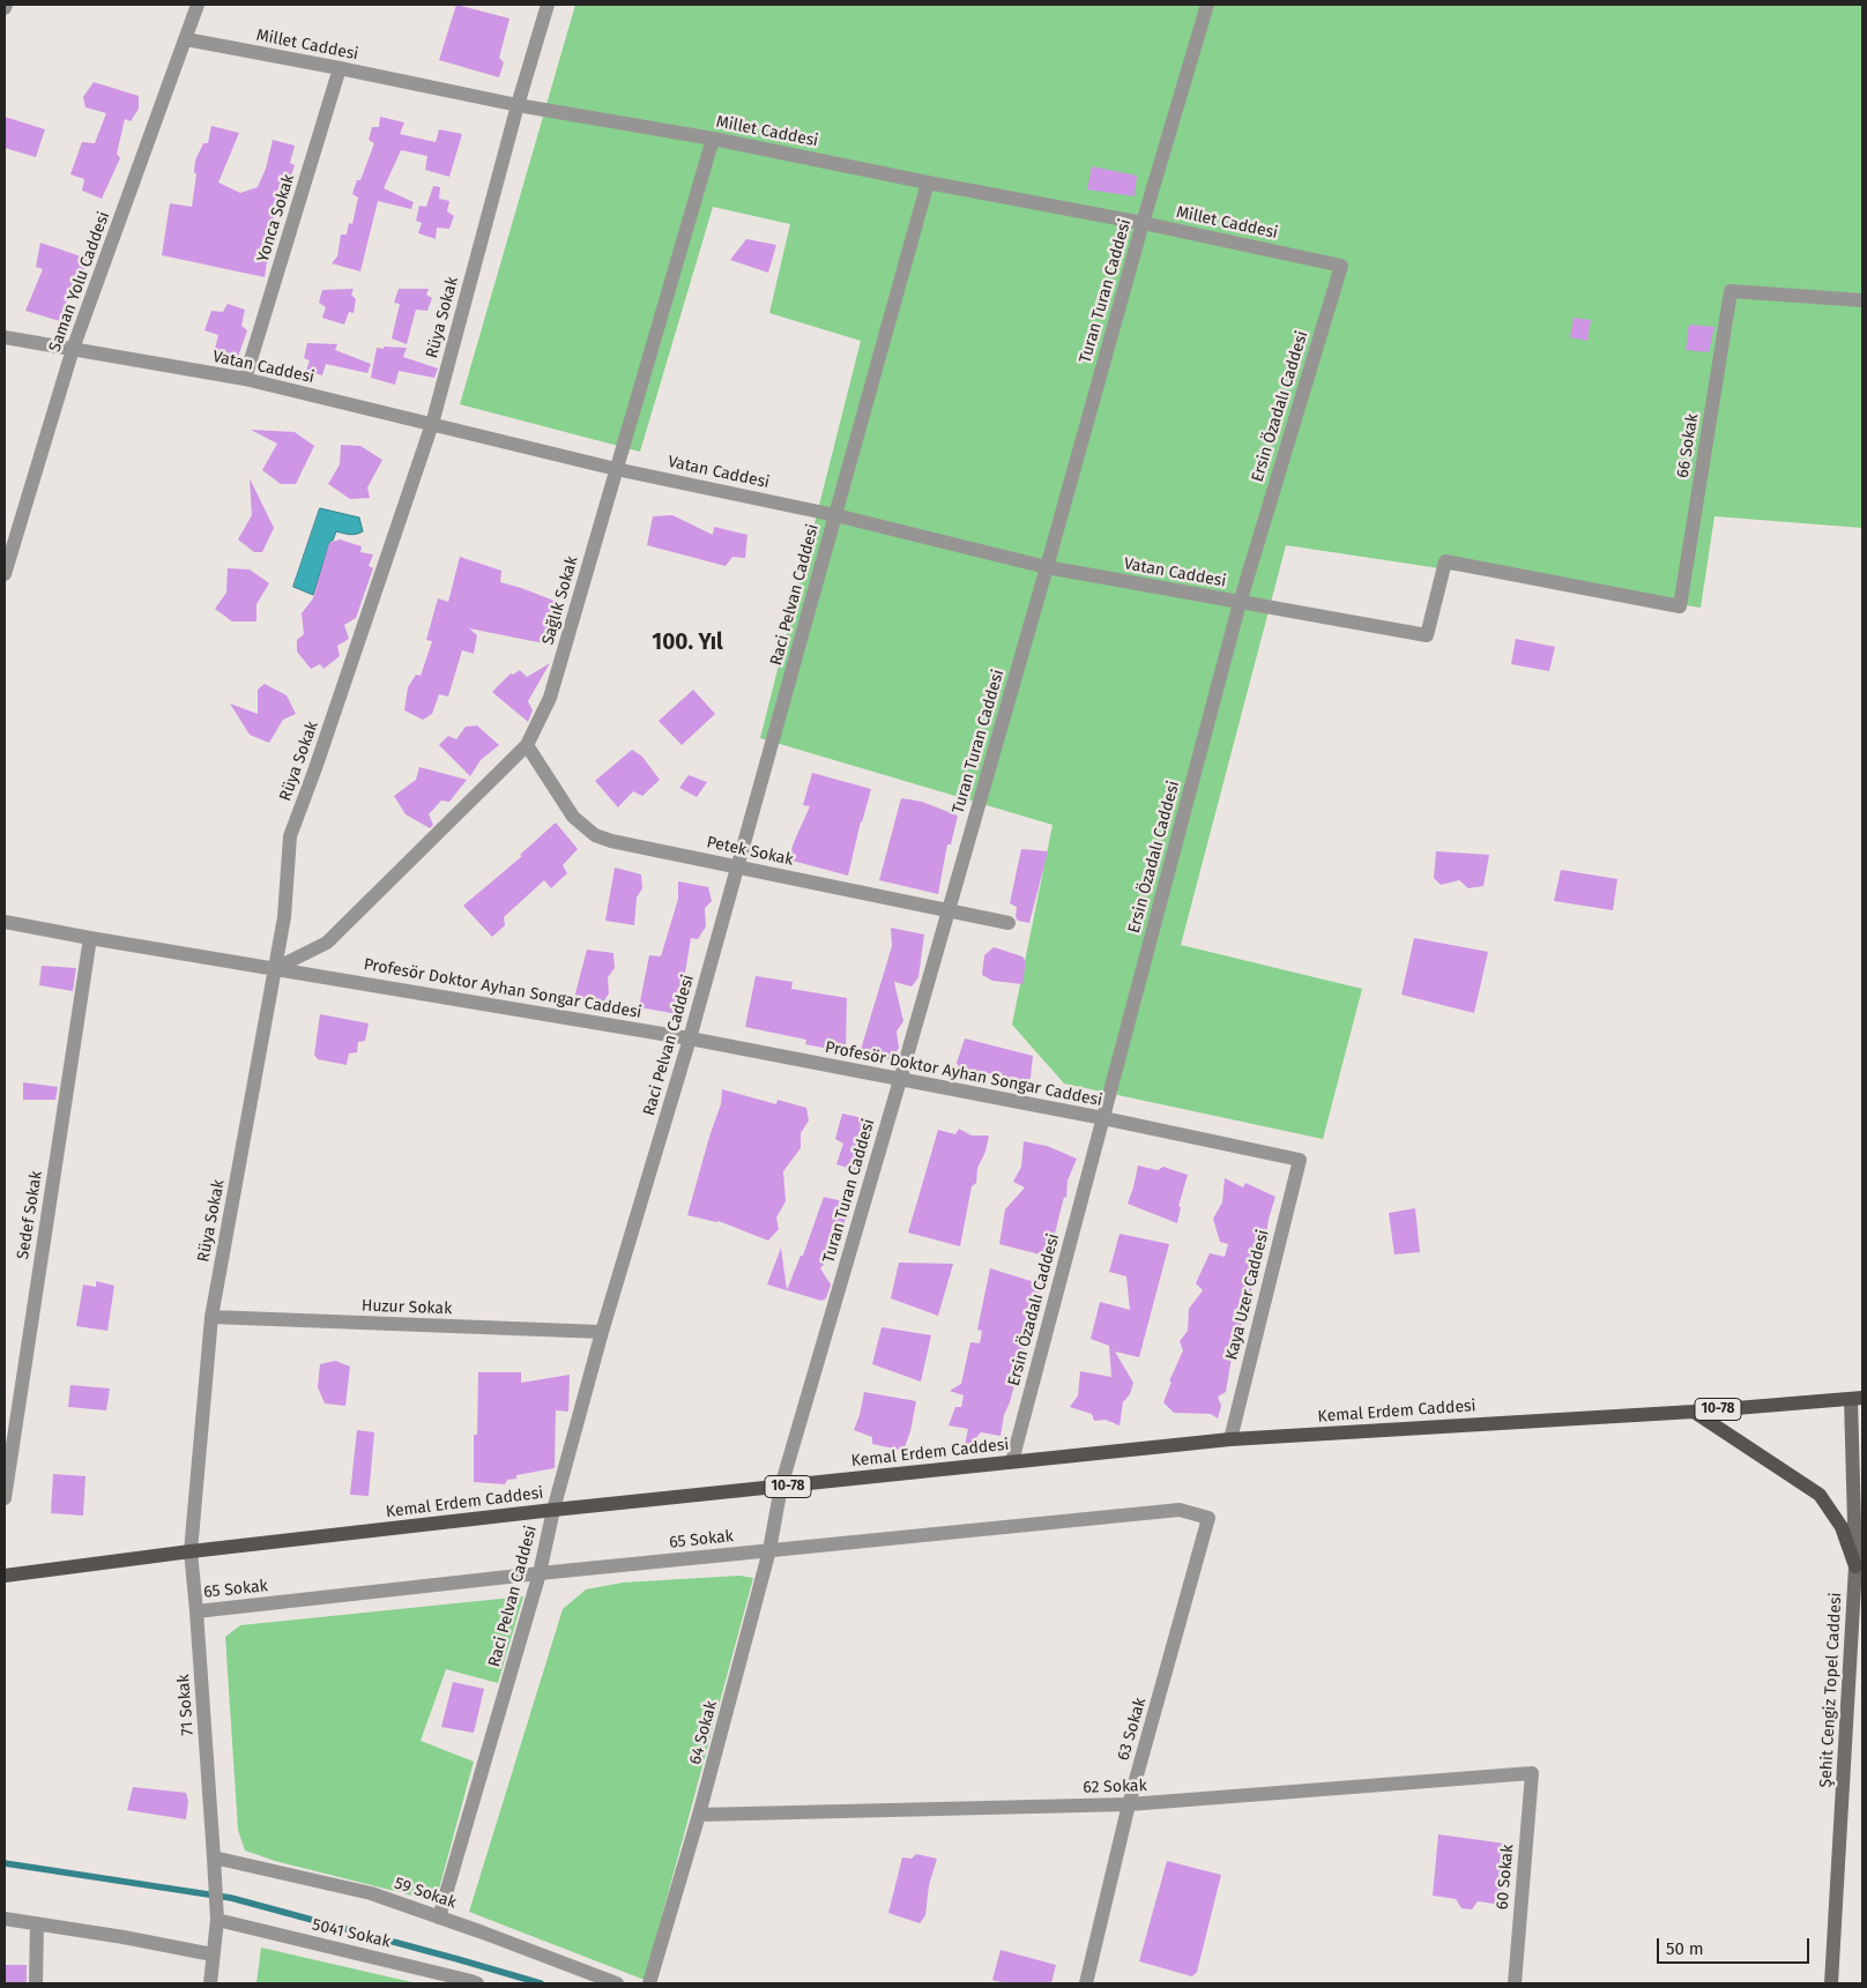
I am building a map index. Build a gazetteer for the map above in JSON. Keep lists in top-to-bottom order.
{
  "streets": {
    "main road": ["10-78", "Kemal Erdem Caddesi", "Şehit Cengiz Topel Caddesi"],
    "street": [
      "Millet Caddesi",
      "Yonca Sokak",
      "Saman Yolu Caddesi",
      "Turan Turan Caddesi",
      "Rüya Sokak",
      "Vatan Caddesi",
      "Ersin Özadalı Caddesi",
      "66 Sokak",
      "Raci Pelvan Caddesi",
      "Sağlık Sokak",
      "Petek Sokak",
      "Profesör Doktor Ayhan Songar Caddesi",
      "Sedef Sokak",
      "Kaya Uzer Caddesi",
      "Huzur Sokak",
      "65 Sokak",
      "71 Sokak",
      "63 Sokak",
      "64 Sokak",
      "62 Sokak",
      "60 Sokak",
      "59 Sokak",
      "5041 Sokak"
    ]
  },
  "crossings": [
    ["Millet Caddesi", "Yonca Sokak"],
    ["Millet Caddesi", "Saman Yolu Caddesi"],
    ["Millet Caddesi", "Turan Turan Caddesi"],
    ["Millet Caddesi", "Rüya Sokak"],
    ["Millet Caddesi", "Ersin Özadalı Caddesi"],
    ["Millet Caddesi", "Raci Pelvan Caddesi"],
    ["Millet Caddesi", "Sağlık Sokak"],
    ["Yonca Sokak", "Vatan Caddesi"],
    ["Saman Yolu Caddesi", "Vatan Caddesi"],
    ["Turan Turan Caddesi", "Vatan Caddesi"],
    ["Turan Turan Caddesi", "Petek Sokak"],
    ["Turan Turan Caddesi", "Profesör Doktor Ayhan Songar Caddesi"],
    ["Turan Turan Caddesi", "Kemal Erdem Caddesi"],
    ["Turan Turan Caddesi", "64 Sokak"],
    ["Rüya Sokak", "Vatan Caddesi"],
    ["Rüya Sokak", "Sağlık Sokak"],
    ["Rüya Sokak", "Profesör Doktor Ayhan Songar Caddesi"],
    ["Rüya Sokak", "Huzur Sokak"],
    ["Rüya Sokak", "Kemal Erdem Caddesi"],
    ["Rüya Sokak", "71 Sokak"],
    ["Vatan Caddesi", "Ersin Özadalı Caddesi"],
    ["Vatan Caddesi", "66 Sokak"],
    ["Vatan Caddesi", "Raci Pelvan Caddesi"],
    ["Vatan Caddesi", "Sağlık Sokak"],
    ["Ersin Özadalı Caddesi", "Profesör Doktor Ayhan Songar Caddesi"],
    ["Ersin Özadalı Caddesi", "Kemal Erdem Caddesi"],
    ["Raci Pelvan Caddesi", "Petek Sokak"],
    ["Raci Pelvan Caddesi", "Profesör Doktor Ayhan Songar Caddesi"],
    ["Raci Pelvan Caddesi", "Huzur Sokak"],
    ["Raci Pelvan Caddesi", "Kemal Erdem Caddesi"],
    ["Raci Pelvan Caddesi", "65 Sokak"],
    ["Raci Pelvan Caddesi", "59 Sokak"],
    ["Sağlık Sokak", "Petek Sokak"],
    ["Sağlık Sokak", "Profesör Doktor Ayhan Songar Caddesi"],
    ["Profesör Doktor Ayhan Songar Caddesi", "Sedef Sokak"],
    ["Profesör Doktor Ayhan Songar Caddesi", "Kaya Uzer Caddesi"],
    ["Kaya Uzer Caddesi", "Kemal Erdem Caddesi"],
    ["Kemal Erdem Caddesi", "Şehit Cengiz Topel Caddesi"],
    ["Kemal Erdem Caddesi", "71 Sokak"],
    ["Kemal Erdem Caddesi", "64 Sokak"],
    ["65 Sokak", "71 Sokak"],
    ["65 Sokak", "63 Sokak"],
    ["65 Sokak", "64 Sokak"],
    ["71 Sokak", "59 Sokak"],
    ["71 Sokak", "5041 Sokak"],
    ["63 Sokak", "62 Sokak"],
    ["64 Sokak", "62 Sokak"],
    ["62 Sokak", "60 Sokak"]
  ],
  "districts": ["100. Yıl"],
  "scale_bar": "50 m"
}
